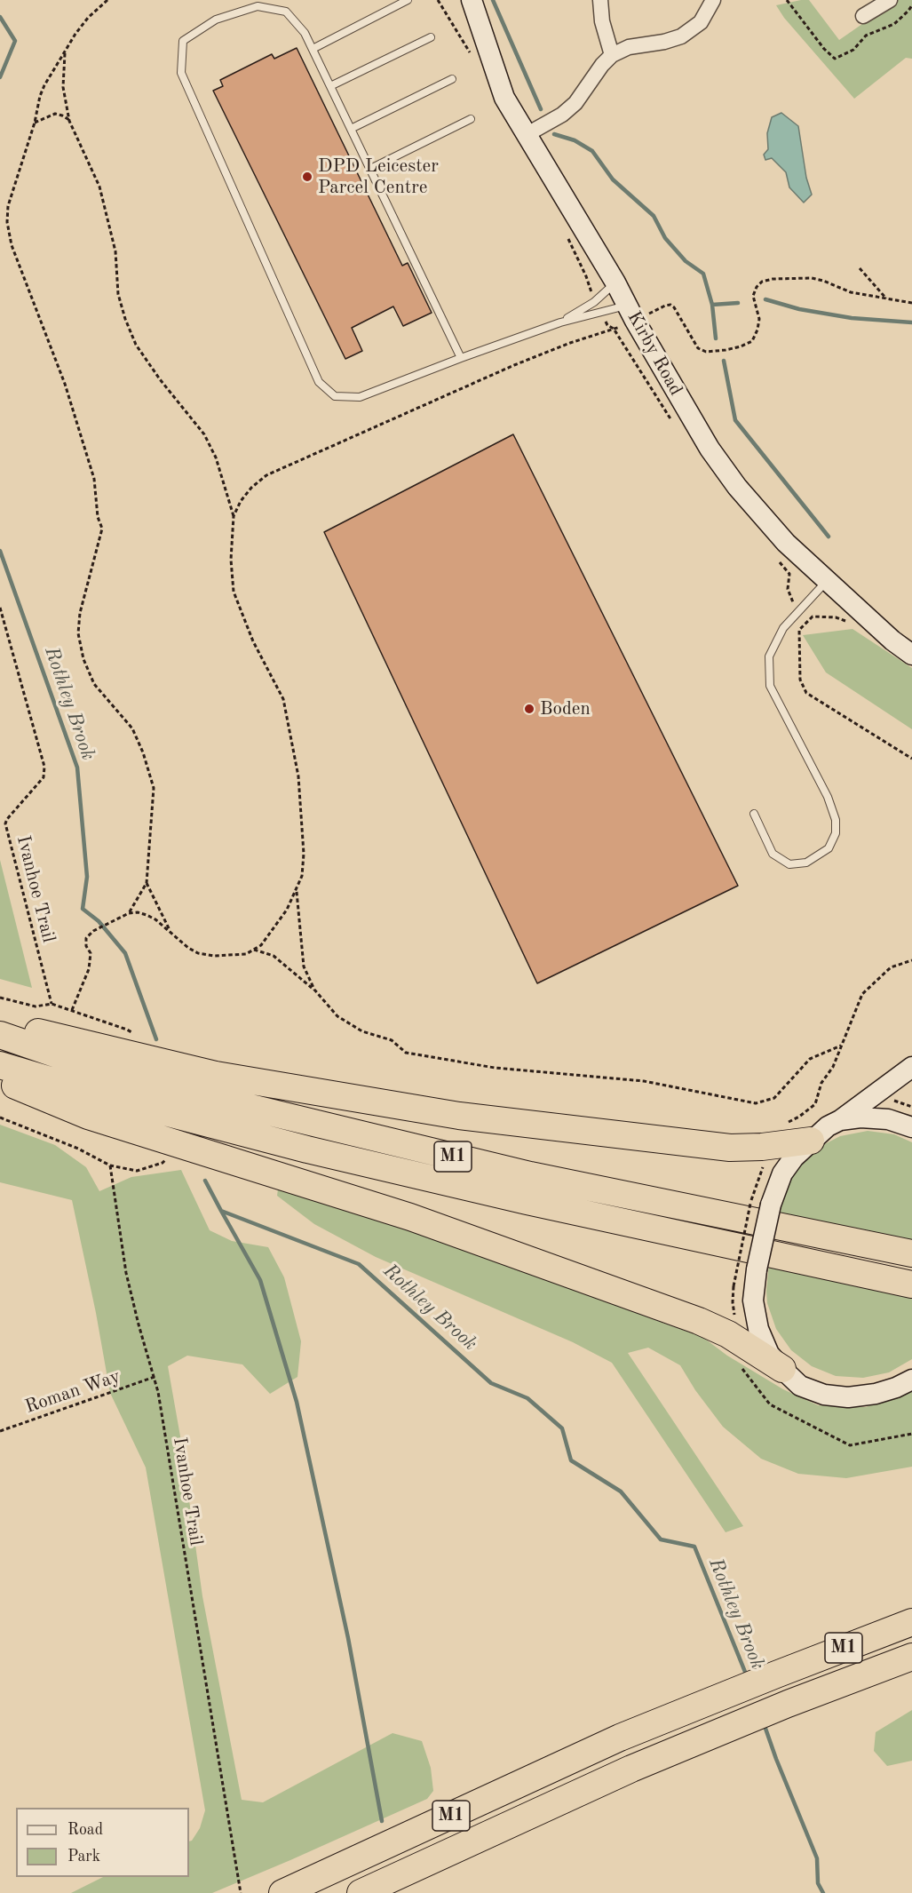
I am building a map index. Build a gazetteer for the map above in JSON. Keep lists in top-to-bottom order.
{
  "streets": {
    "highway": ["M1"],
    "street": ["Kirby Road"],
    "path": ["Ivanhoe Trail", "Roman Way"]
  },
  "crossings": [
    ["Ivanhoe Trail", "Roman Way"]
  ],
  "water": ["Rothley Brook"],
  "places": ["DPD Leicester Parcel Centre", "Boden"],
  "legend": ["Road", "Park"]
}
